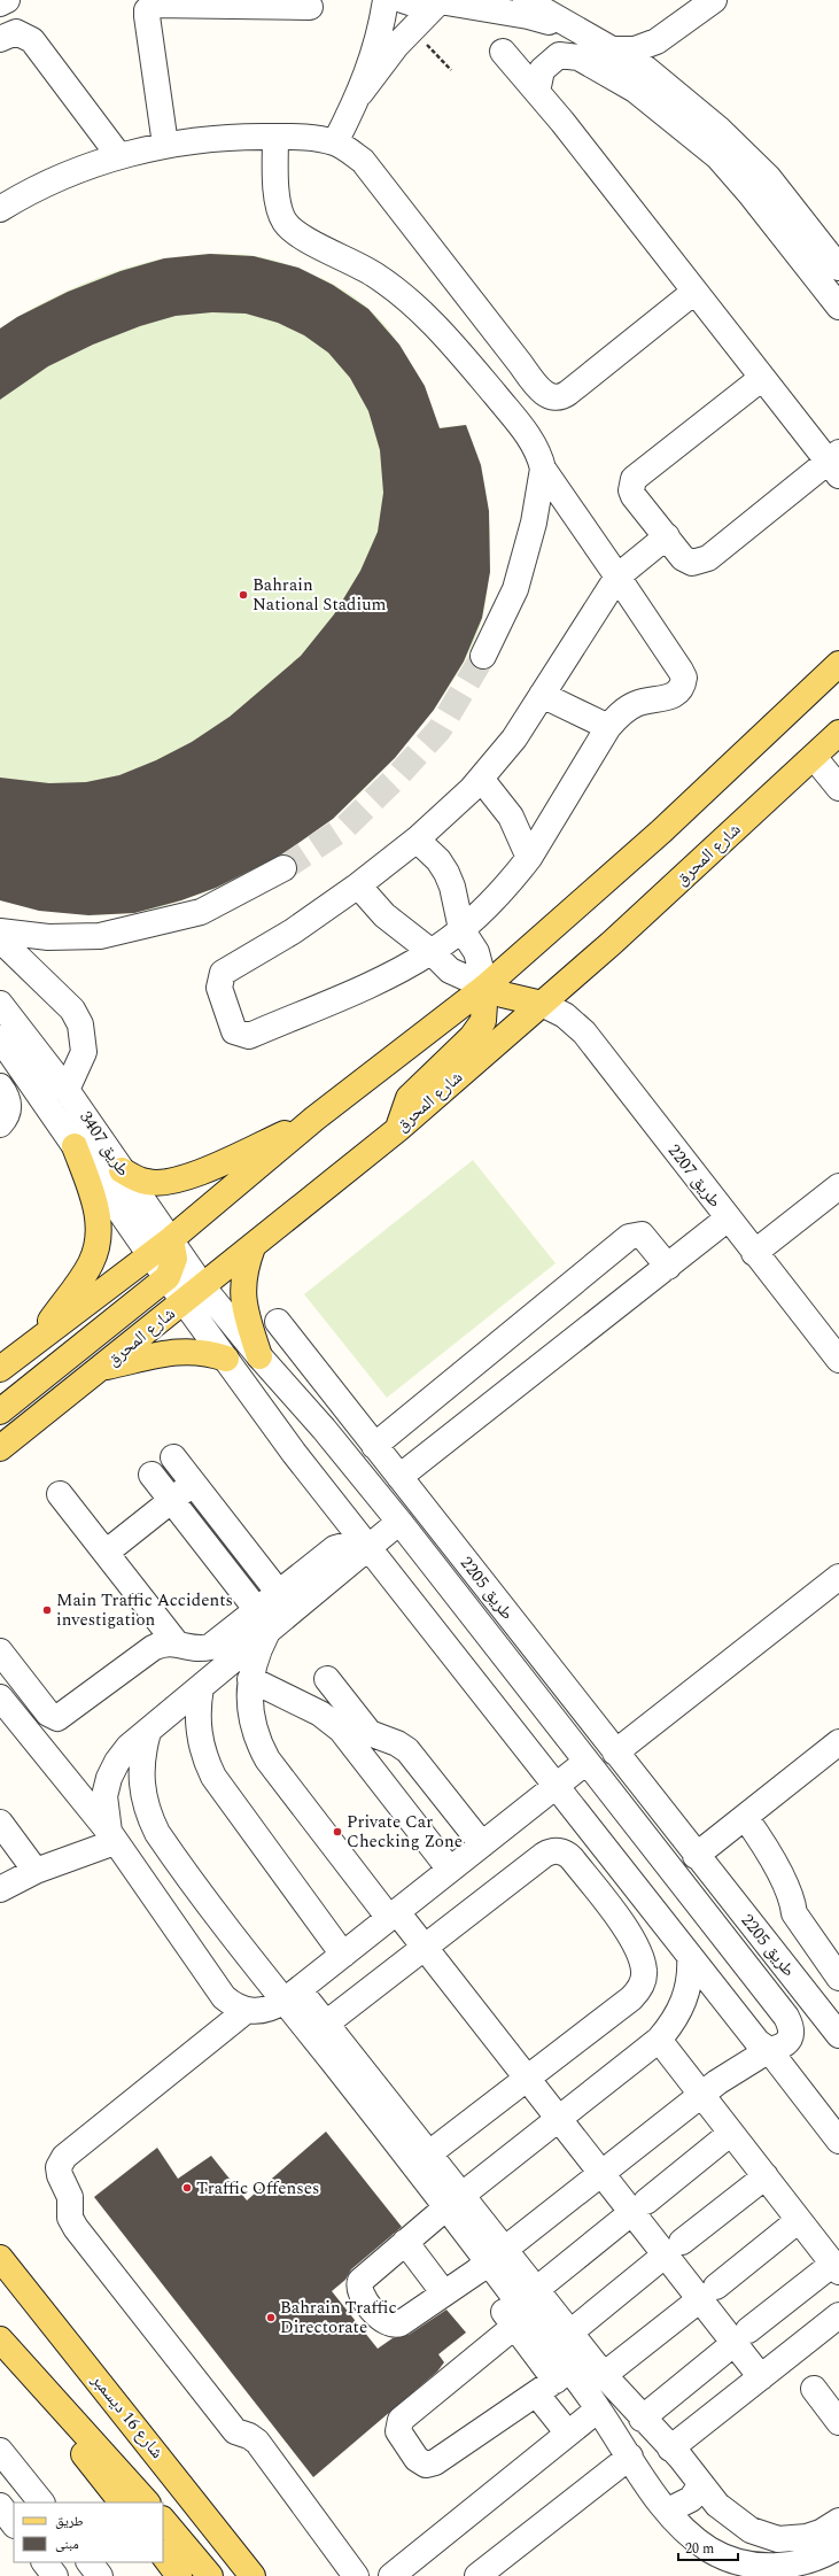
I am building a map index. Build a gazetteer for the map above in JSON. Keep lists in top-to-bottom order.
{
  "streets": {
    "main road": ["شارع المحرق", "شارع 16 ديسمبر"],
    "street": ["طريق 3407", "طريق 2207", "طريق 2205"]
  },
  "crossings": [
    ["شارع المحرق", "طريق 3407"],
    ["شارع المحرق", "طريق 2207"]
  ],
  "places": [
    "Bahrain National Stadium",
    "Main Traffic Accidents investigation",
    "Private Car Checking Zone",
    "Traffic Offenses",
    "Bahrain Traffic Directorate"
  ],
  "legend": ["طريق", "مبنى"],
  "scale_bar": "20 m"
}
